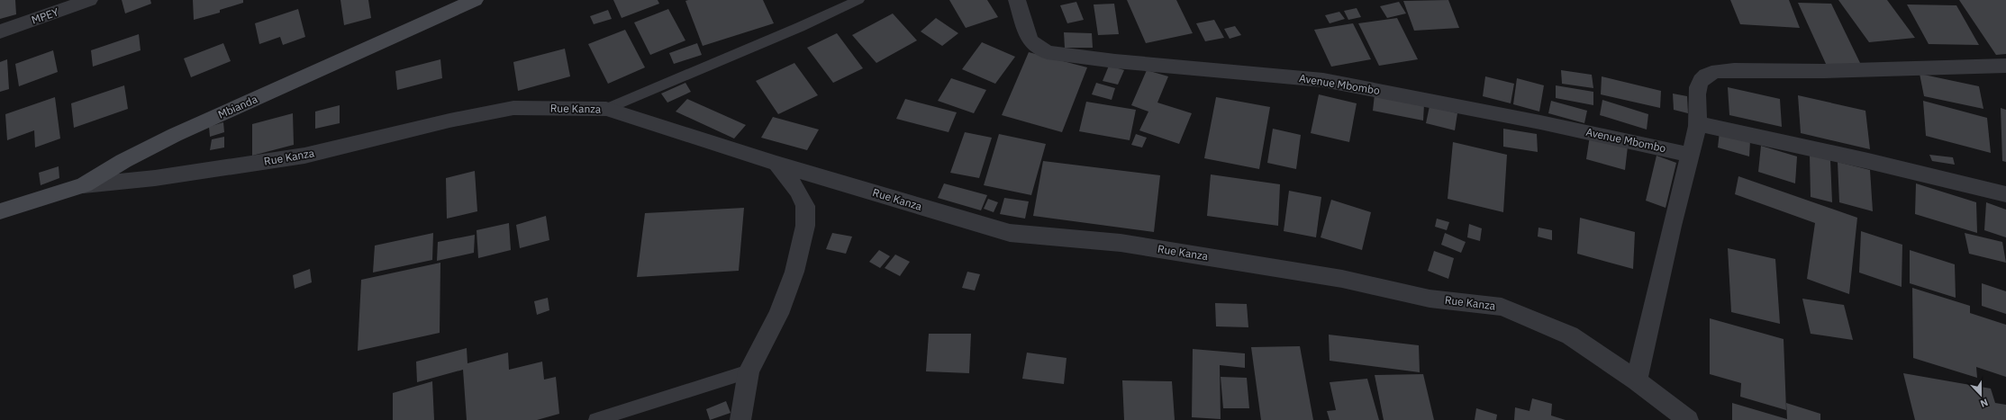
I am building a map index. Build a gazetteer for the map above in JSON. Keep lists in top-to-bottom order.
{
  "streets": {
    "street": [
      "MPEY",
      "Avenue Mbombo",
      "Mbianda",
      "Rue Kanza"
    ]
  },
  "crossings": [
    ["Mbianda", "Rue Kanza"]
  ],
  "north": "bottom"
}
